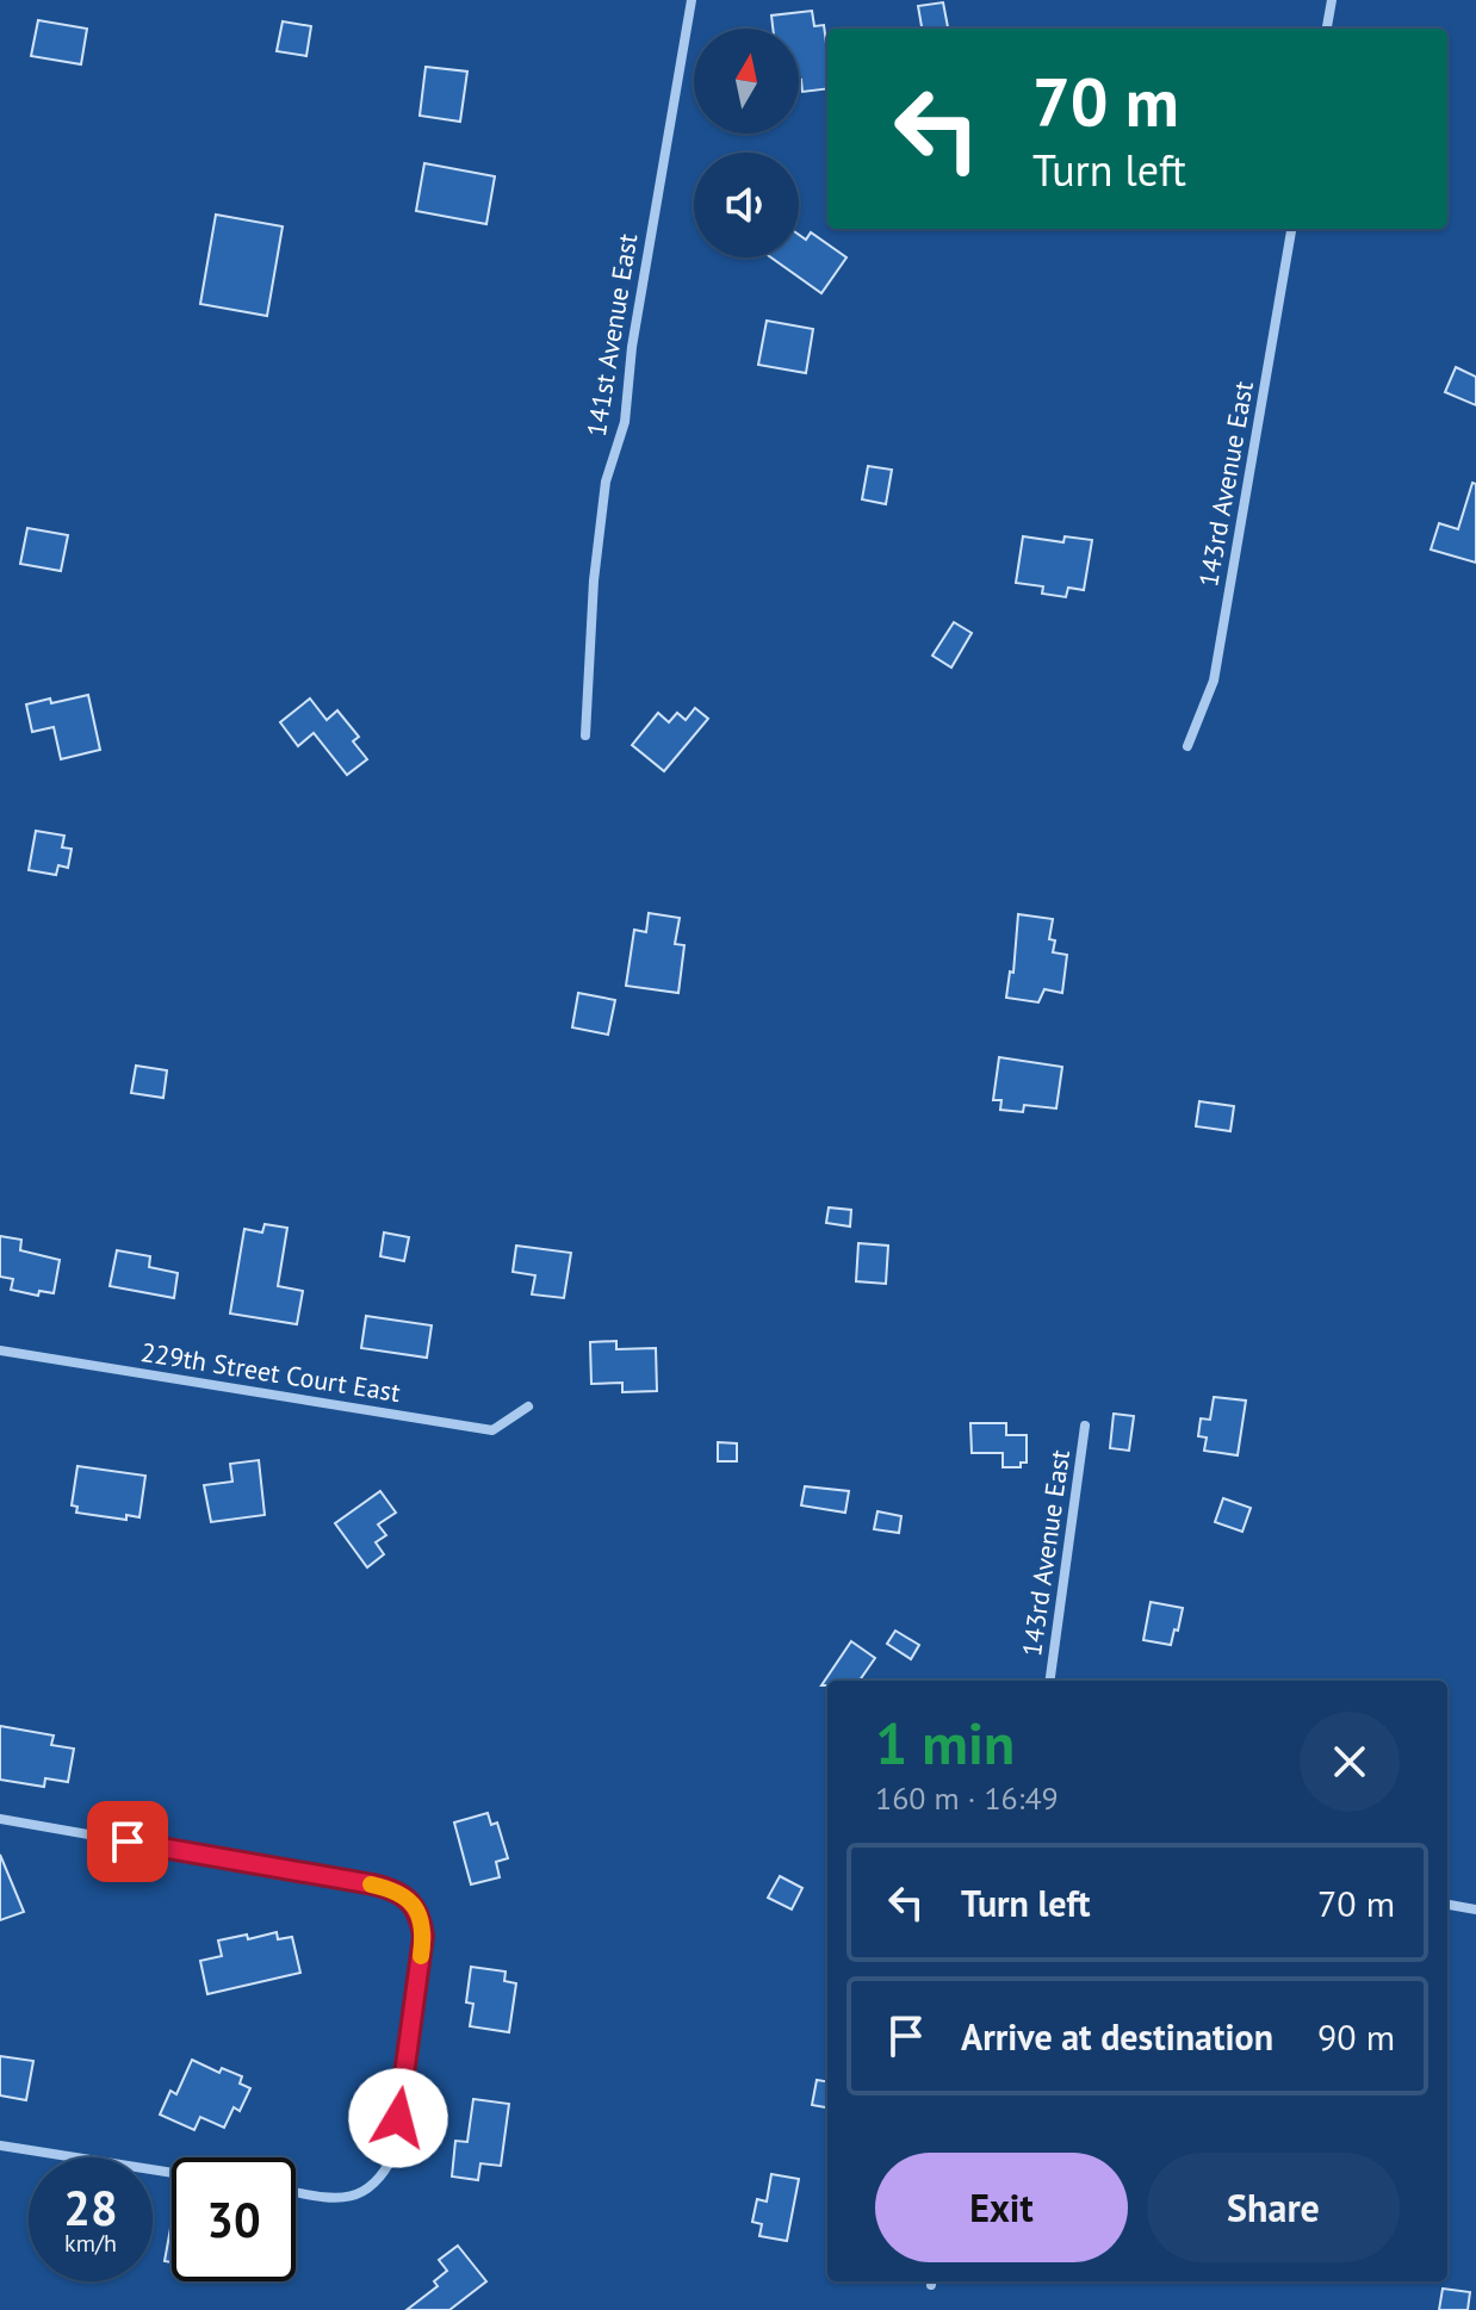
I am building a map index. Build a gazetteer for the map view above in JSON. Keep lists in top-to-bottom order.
{
  "streets": {
    "street": ["141st Avenue East", "143rd Avenue East", "229th Street Court East"]
  },
  "north": "top",
  "page": {
    "turn": ["70 m", "Turn left"],
    "heading": ["1 min", "160 m · 16:49"],
    "list": [
      {
        "name": "Turn left",
        "value": "70 m"
      },
      {
        "name": "Arrive at destination",
        "value": "90 m"
      }
    ],
    "buttons": ["Exit", "Share"],
    "speed": "28 km/h",
    "limit": "30"
  }
}
